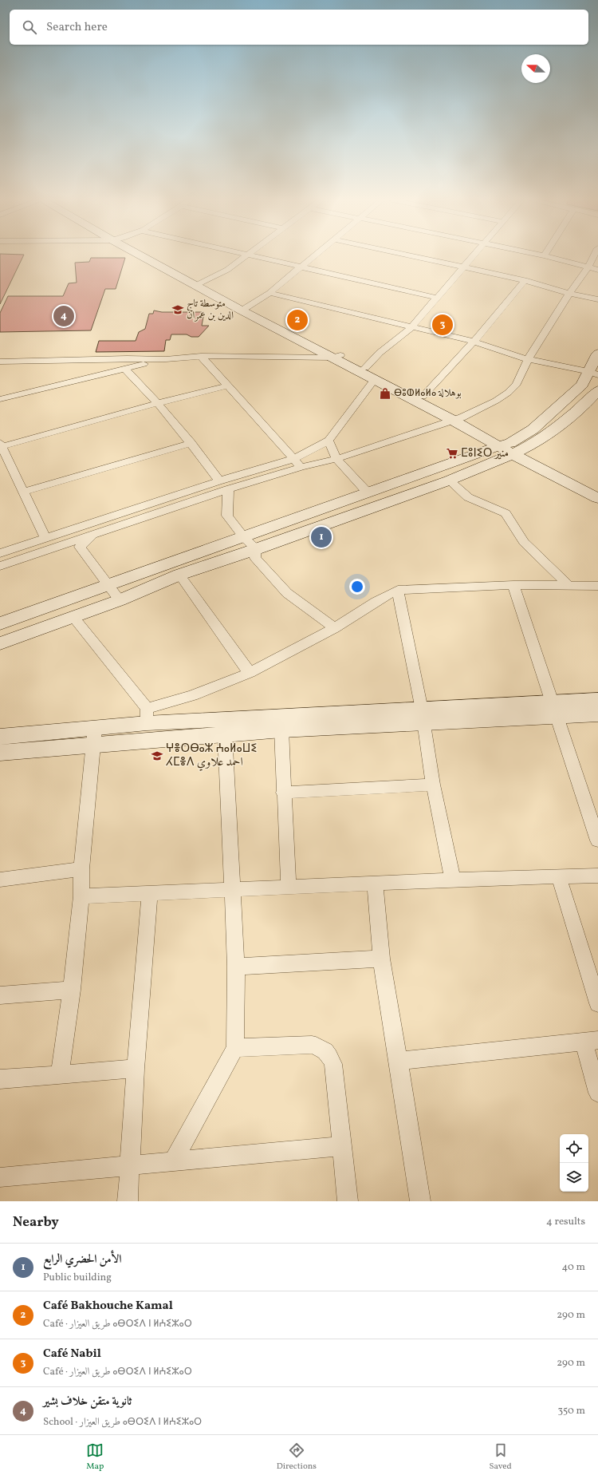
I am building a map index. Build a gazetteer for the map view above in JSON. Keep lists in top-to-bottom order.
{
  "places": {
    "school or university": ["متوسطة تاج الدين بن عمران", "ⵖⴻⵔⴱⴰⵣ ⵄⴰⵍⴰⵡⵉ ⵃⵎⴻⴷ احمد علاوي"],
    "shop": ["ⴱⵓⵀⵍⴰⵍⴰ بوهلالة"],
    "supermarket": ["ⵎⵓⵏⵉⵔ منير"]
  },
  "north": "left",
  "page": {
    "search": "Search here",
    "pins": [
      "4",
      "2",
      "3",
      "1"
    ],
    "heading": ["Nearby", "4 results"],
    "list": [
      {
        "mark": "1",
        "name": "الأمن الحضري الرابع",
        "note": "Public building",
        "value": "40 m"
      },
      {
        "mark": "2",
        "name": "Café Bakhouche Kamal",
        "note": "Café · طريق العيزار ⴰⴱⵔⵉⴷ ⵏ ⵍⵄⵉⵣⴰⵔ",
        "value": "290 m"
      },
      {
        "mark": "3",
        "name": "Café Nabil",
        "note": "Café · طريق العيزار ⴰⴱⵔⵉⴷ ⵏ ⵍⵄⵉⵣⴰⵔ",
        "value": "290 m"
      },
      {
        "mark": "4",
        "name": "ثانوية متقن خلاف بشير",
        "note": "School · طريق العيزار ⴰⴱⵔⵉⴷ ⵏ ⵍⵄⵉⵣⴰⵔ",
        "value": "350 m"
      }
    ],
    "nav": ["Map", "Directions", "Saved"]
  }
}
